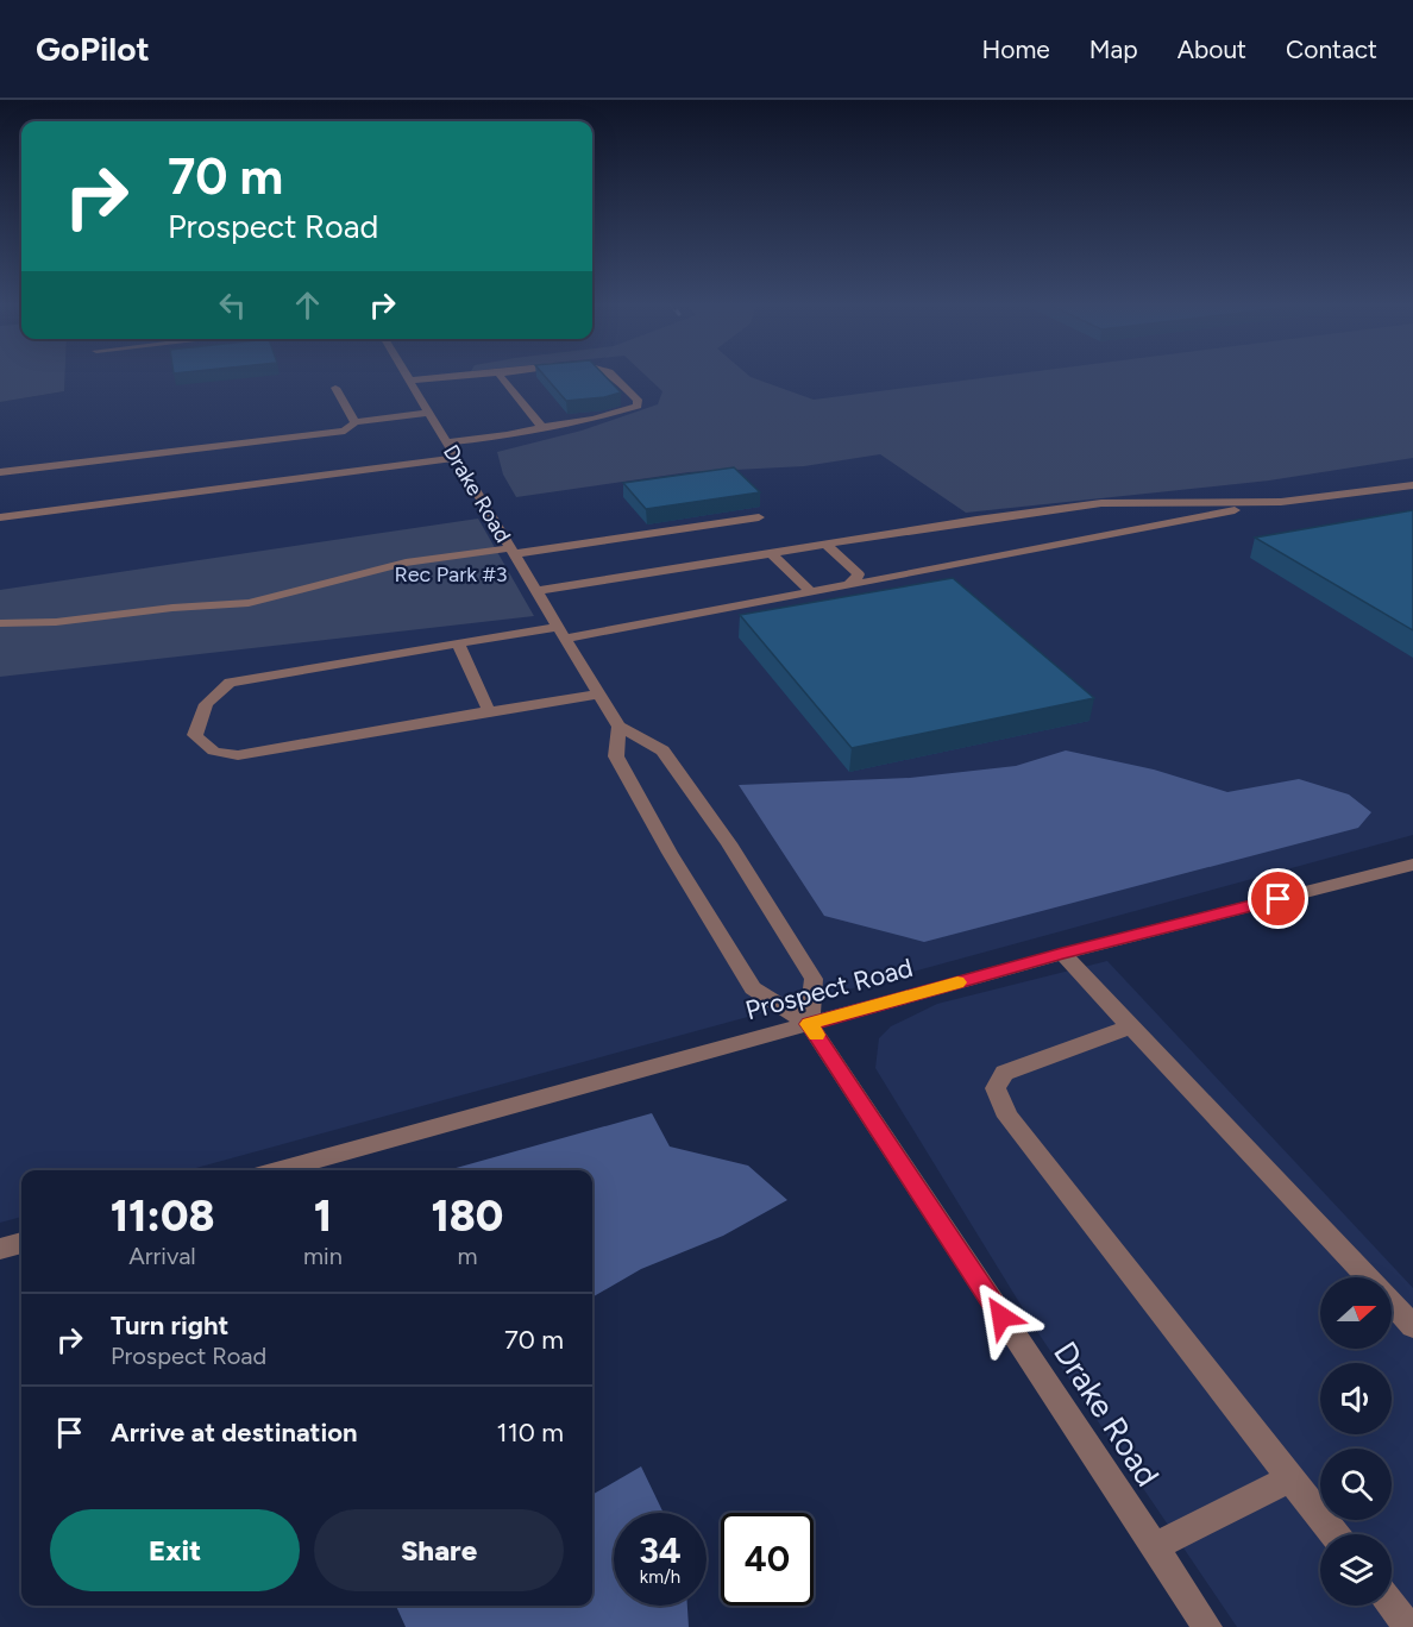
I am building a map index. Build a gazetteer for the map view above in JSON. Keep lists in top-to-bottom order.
{
  "streets": {
    "street": ["Drake Road", "Prospect Road"]
  },
  "crossings": [
    ["Drake Road", "Prospect Road"]
  ],
  "parks": ["Rec Park #3"],
  "north": "right",
  "page": {
    "header": "GoPilot",
    "nav": [
      "Home",
      "Map",
      "About",
      "Contact"
    ],
    "turn": ["70 m", "Prospect Road"],
    "eta": [
      "11:08",
      "Arrival",
      "1",
      "min",
      "180",
      "m"
    ],
    "list": [
      {
        "name": "Turn right",
        "note": "Prospect Road",
        "value": "70 m"
      },
      {
        "name": "Arrive at destination",
        "value": "110 m"
      }
    ],
    "buttons": ["Exit", "Share"],
    "speed": "34 km/h",
    "limit": "40"
  }
}
